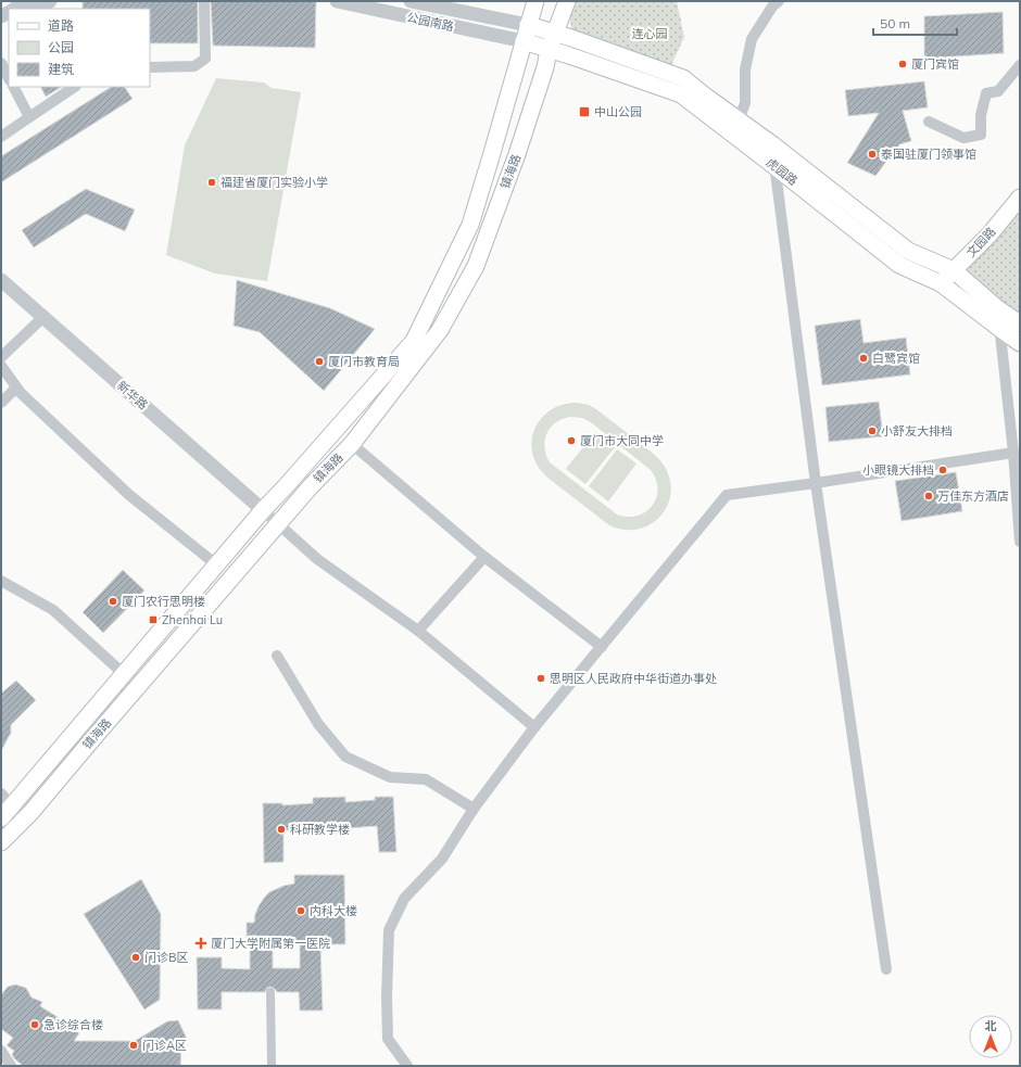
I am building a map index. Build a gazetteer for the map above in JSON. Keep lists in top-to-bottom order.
{
  "streets": {
    "main road": ["镇海路", "虎园路", "文园路"],
    "street": ["公园南路", "新华路"]
  },
  "crossings": [
    ["公园南路", "镇海路"],
    ["公园南路", "虎园路"],
    ["镇海路", "虎园路"],
    ["镇海路", "新华路"],
    ["虎园路", "文园路"]
  ],
  "parks": ["连心园"],
  "places": {
    "other": [
      "厦门宾馆",
      "泰国驻厦门领事馆",
      "福建省厦门实验小学",
      "白鹭宾馆",
      "厦门市教育局",
      "小舒友大排档",
      "厦门市大同中学",
      "小眼镜大排档",
      "万佳东方酒店",
      "厦门农行思明楼",
      "思明区人民政府中华街道办事处",
      "科研教学楼",
      "内科大楼",
      "门诊B区",
      "急诊综合楼",
      "门诊A区"
    ],
    "transit": ["中山公园", "Zhenhai Lu"],
    "health": ["厦门大学附属第一医院"]
  },
  "legend": ["道路", "公园", "建筑"],
  "scale_bar": "50 m",
  "north": "top"
}
